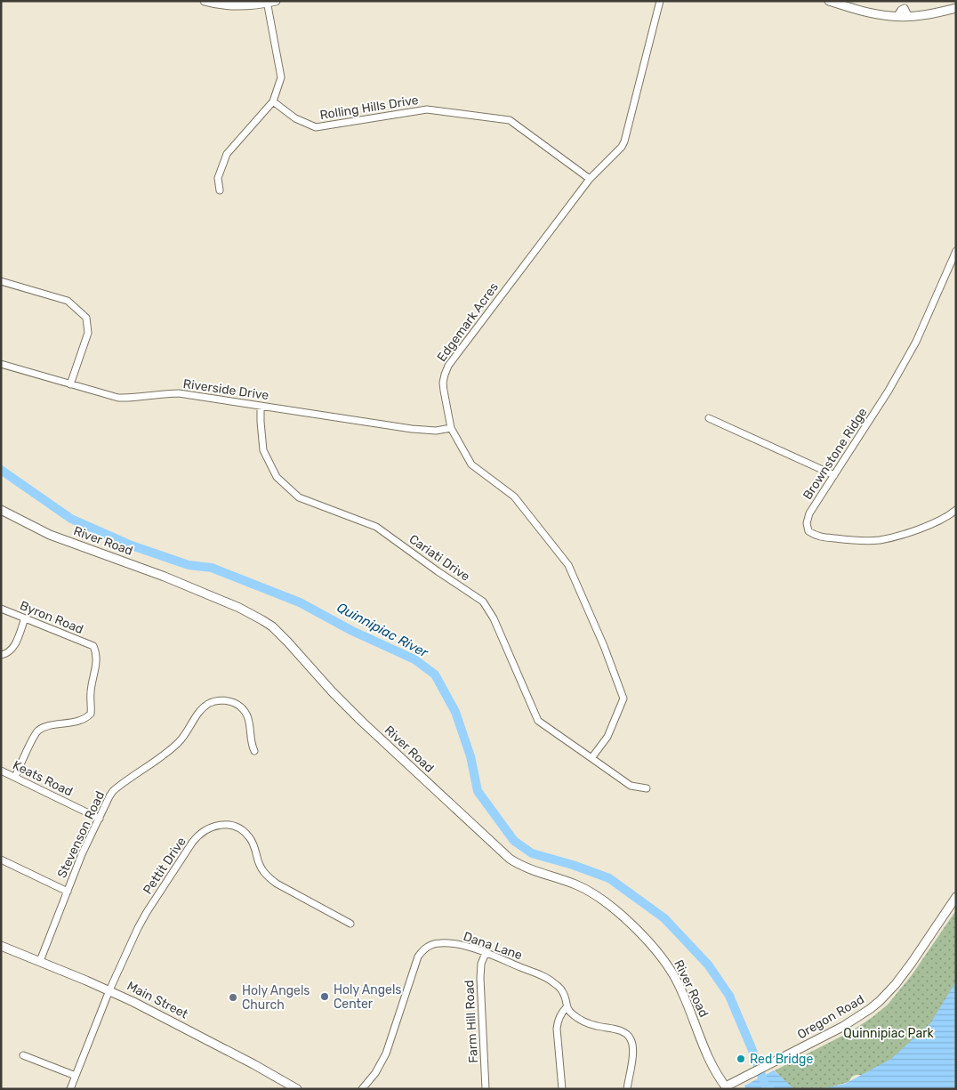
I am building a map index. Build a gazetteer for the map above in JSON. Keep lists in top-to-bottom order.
{
  "streets": {
    "main road": ["River Road", "Main Street", "Oregon Road"],
    "street": [
      "Rolling Hills Drive",
      "Edgemark Acres",
      "Riverside Drive",
      "Brownstone Ridge",
      "Cariati Drive",
      "Byron Road",
      "Keats Road",
      "Stevenson Road",
      "Pettit Drive",
      "Dana Lane",
      "Farm Hill Road"
    ]
  },
  "crossings": [
    ["Rolling Hills Drive", "Edgemark Acres"],
    ["Edgemark Acres", "Riverside Drive"],
    ["Edgemark Acres", "Cariati Drive"],
    ["Riverside Drive", "Cariati Drive"],
    ["River Road", "Oregon Road"],
    ["Byron Road", "Keats Road"],
    ["Keats Road", "Stevenson Road"],
    ["Stevenson Road", "Main Street"],
    ["Pettit Drive", "Main Street"],
    ["Dana Lane", "Farm Hill Road"]
  ],
  "water": ["Quinnipiac River"],
  "parks": ["Quinnipiac Park"],
  "places": ["Holy Angels Center", "Holy Angels Church", "Red Bridge"]
}
